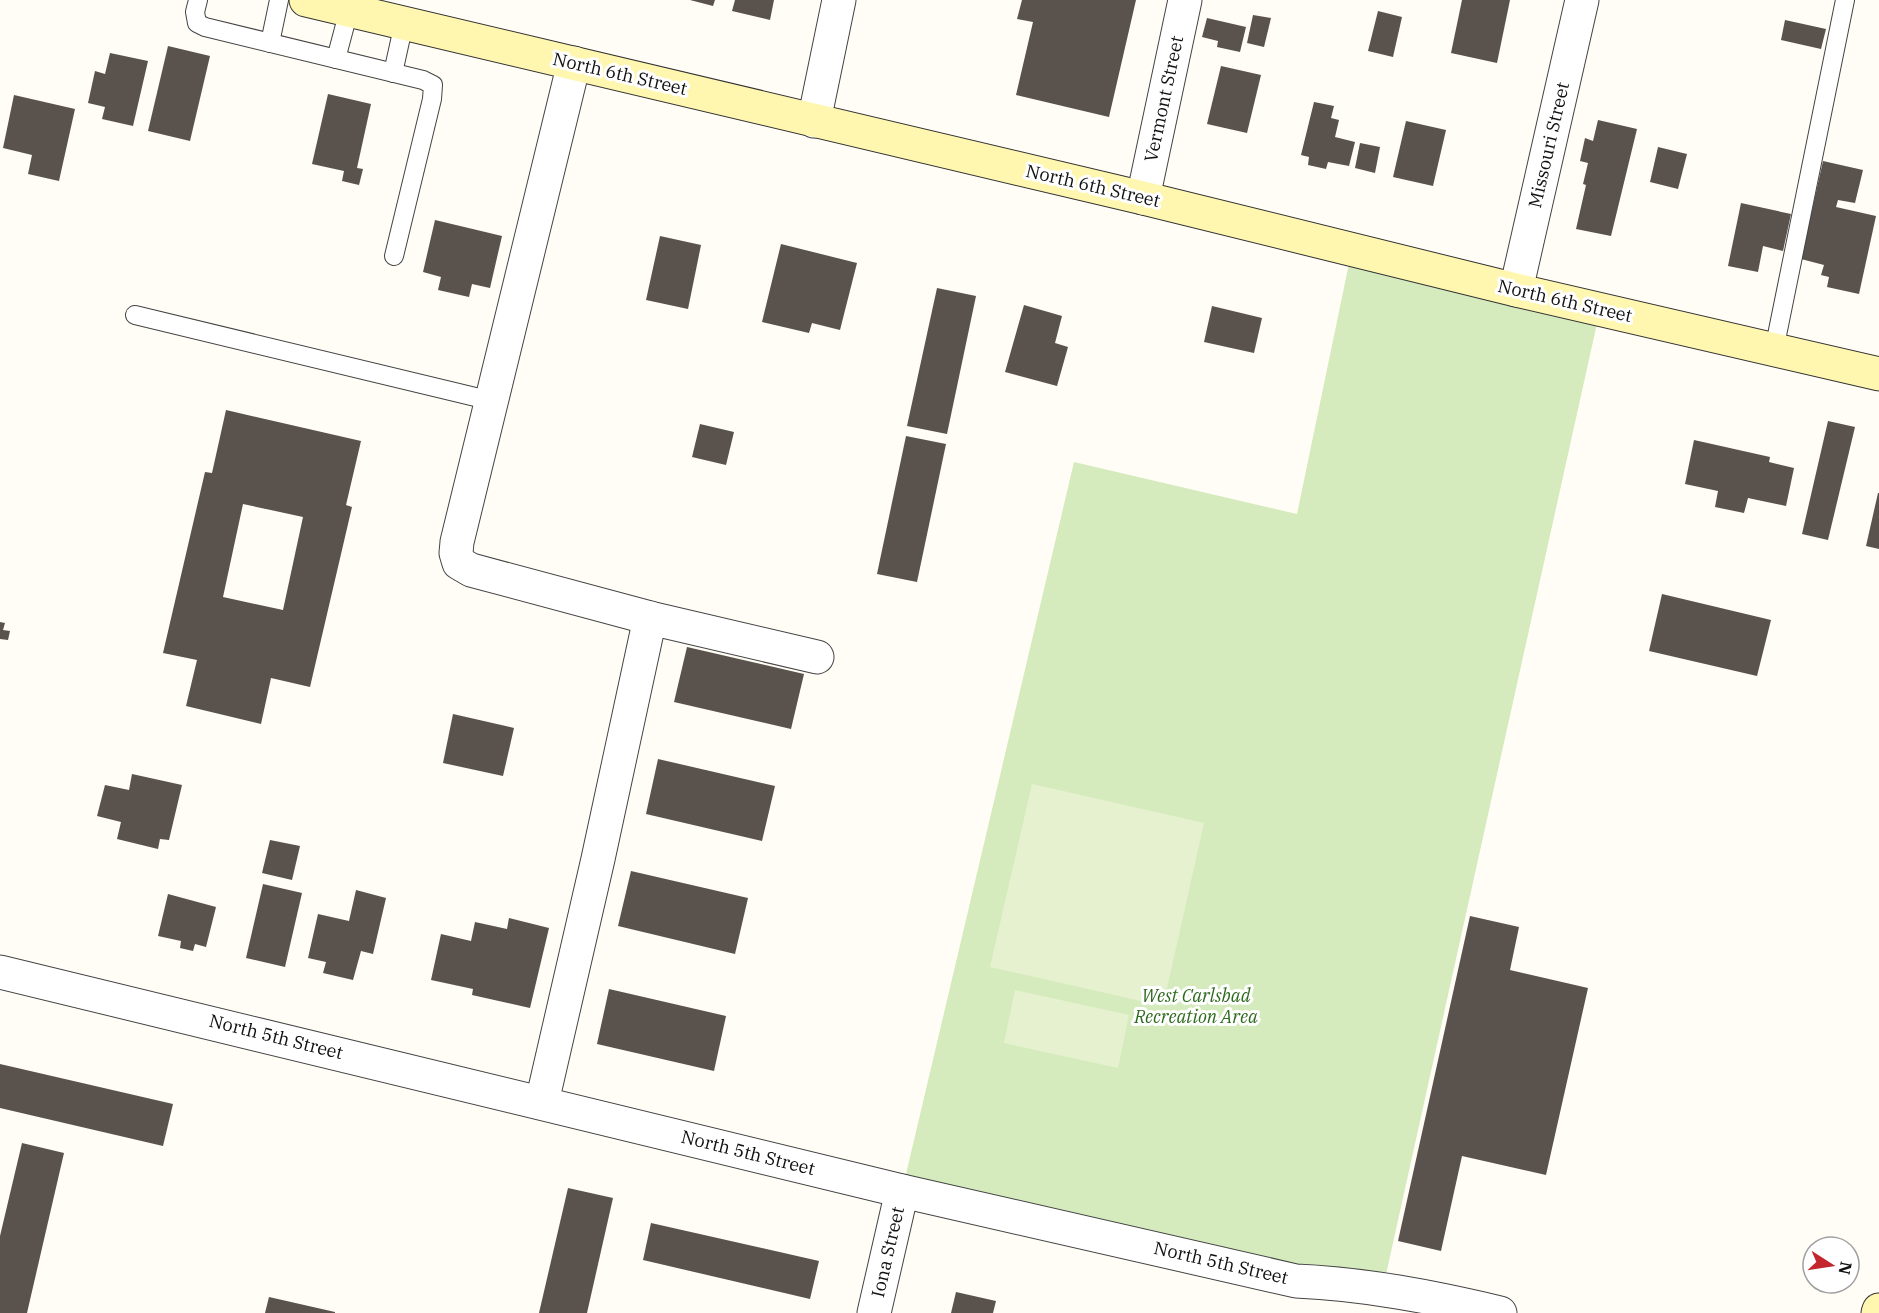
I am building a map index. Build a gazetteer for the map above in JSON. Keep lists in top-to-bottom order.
{
  "streets": {
    "street": [
      "North 6th Street",
      "Vermont Street",
      "Missouri Street",
      "North 5th Street",
      "Iona Street"
    ]
  },
  "crossings": [
    ["North 6th Street", "Vermont Street"],
    ["North 6th Street", "Missouri Street"],
    ["North 5th Street", "Iona Street"]
  ],
  "parks": ["West Carlsbad Recreation Area"],
  "north": "right"
}
